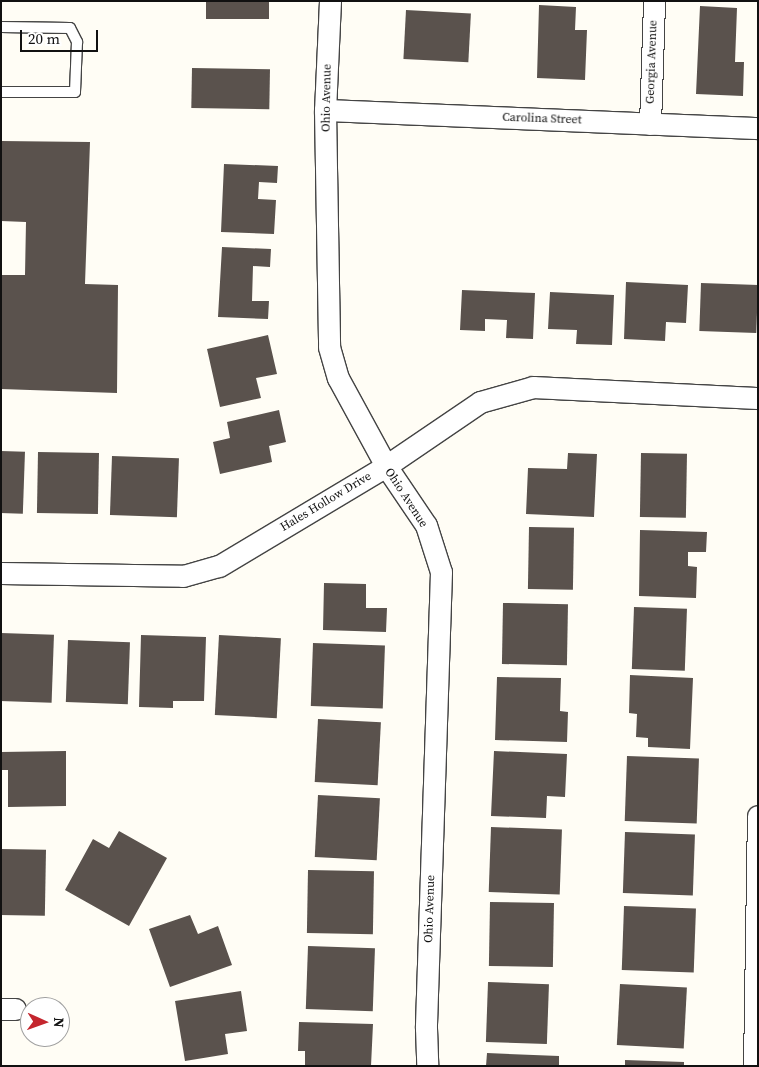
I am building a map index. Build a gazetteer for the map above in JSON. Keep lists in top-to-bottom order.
{
  "streets": {
    "street": [
      "Georgia Avenue",
      "Ohio Avenue",
      "Carolina Street",
      "Hales Hollow Drive"
    ]
  },
  "crossings": [
    ["Georgia Avenue", "Carolina Street"],
    ["Ohio Avenue", "Carolina Street"],
    ["Ohio Avenue", "Hales Hollow Drive"]
  ],
  "scale_bar": "20 m",
  "north": "right"
}
